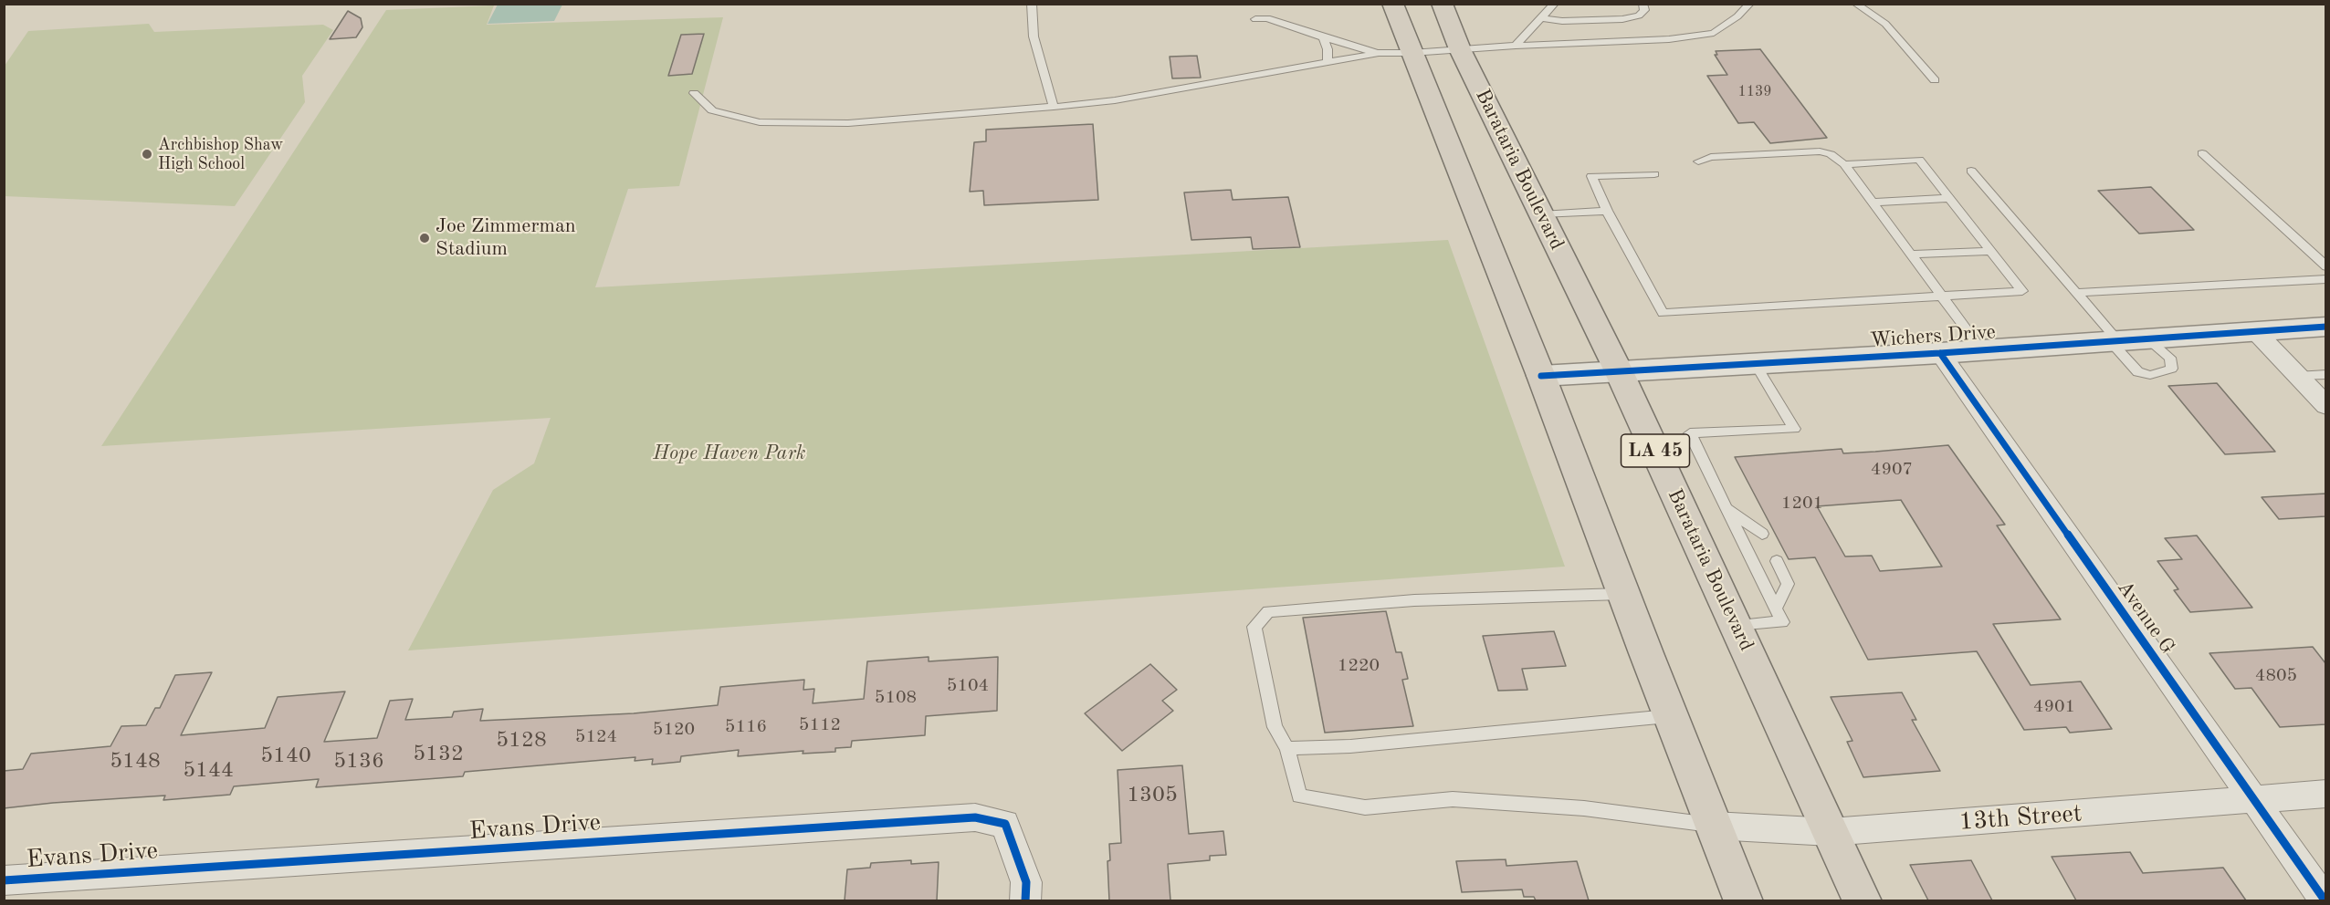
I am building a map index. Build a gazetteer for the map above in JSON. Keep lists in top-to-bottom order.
{
  "streets": {
    "main road": ["Barataria Boulevard", "LA 45"],
    "street": [
      "Wichers Drive",
      "Avenue G",
      "13th Street",
      "Evans Drive"
    ]
  },
  "crossings": [
    ["Barataria Boulevard", "Wichers Drive"],
    ["Barataria Boulevard", "13th Street"],
    ["Wichers Drive", "Avenue G"],
    ["Avenue G", "13th Street"]
  ],
  "parks": ["Hope Haven Park"],
  "places": ["Archbishop Shaw High School", "Joe Zimmerman Stadium"],
  "house_numbers": [
    "1139",
    "4907",
    "1201",
    "1220",
    "4805",
    "5104",
    "5108",
    "4901",
    "5112",
    "5116",
    "5120",
    "5124",
    "5128",
    "5132",
    "5140",
    "5148",
    "5136",
    "5144",
    "1305"
  ]
}
